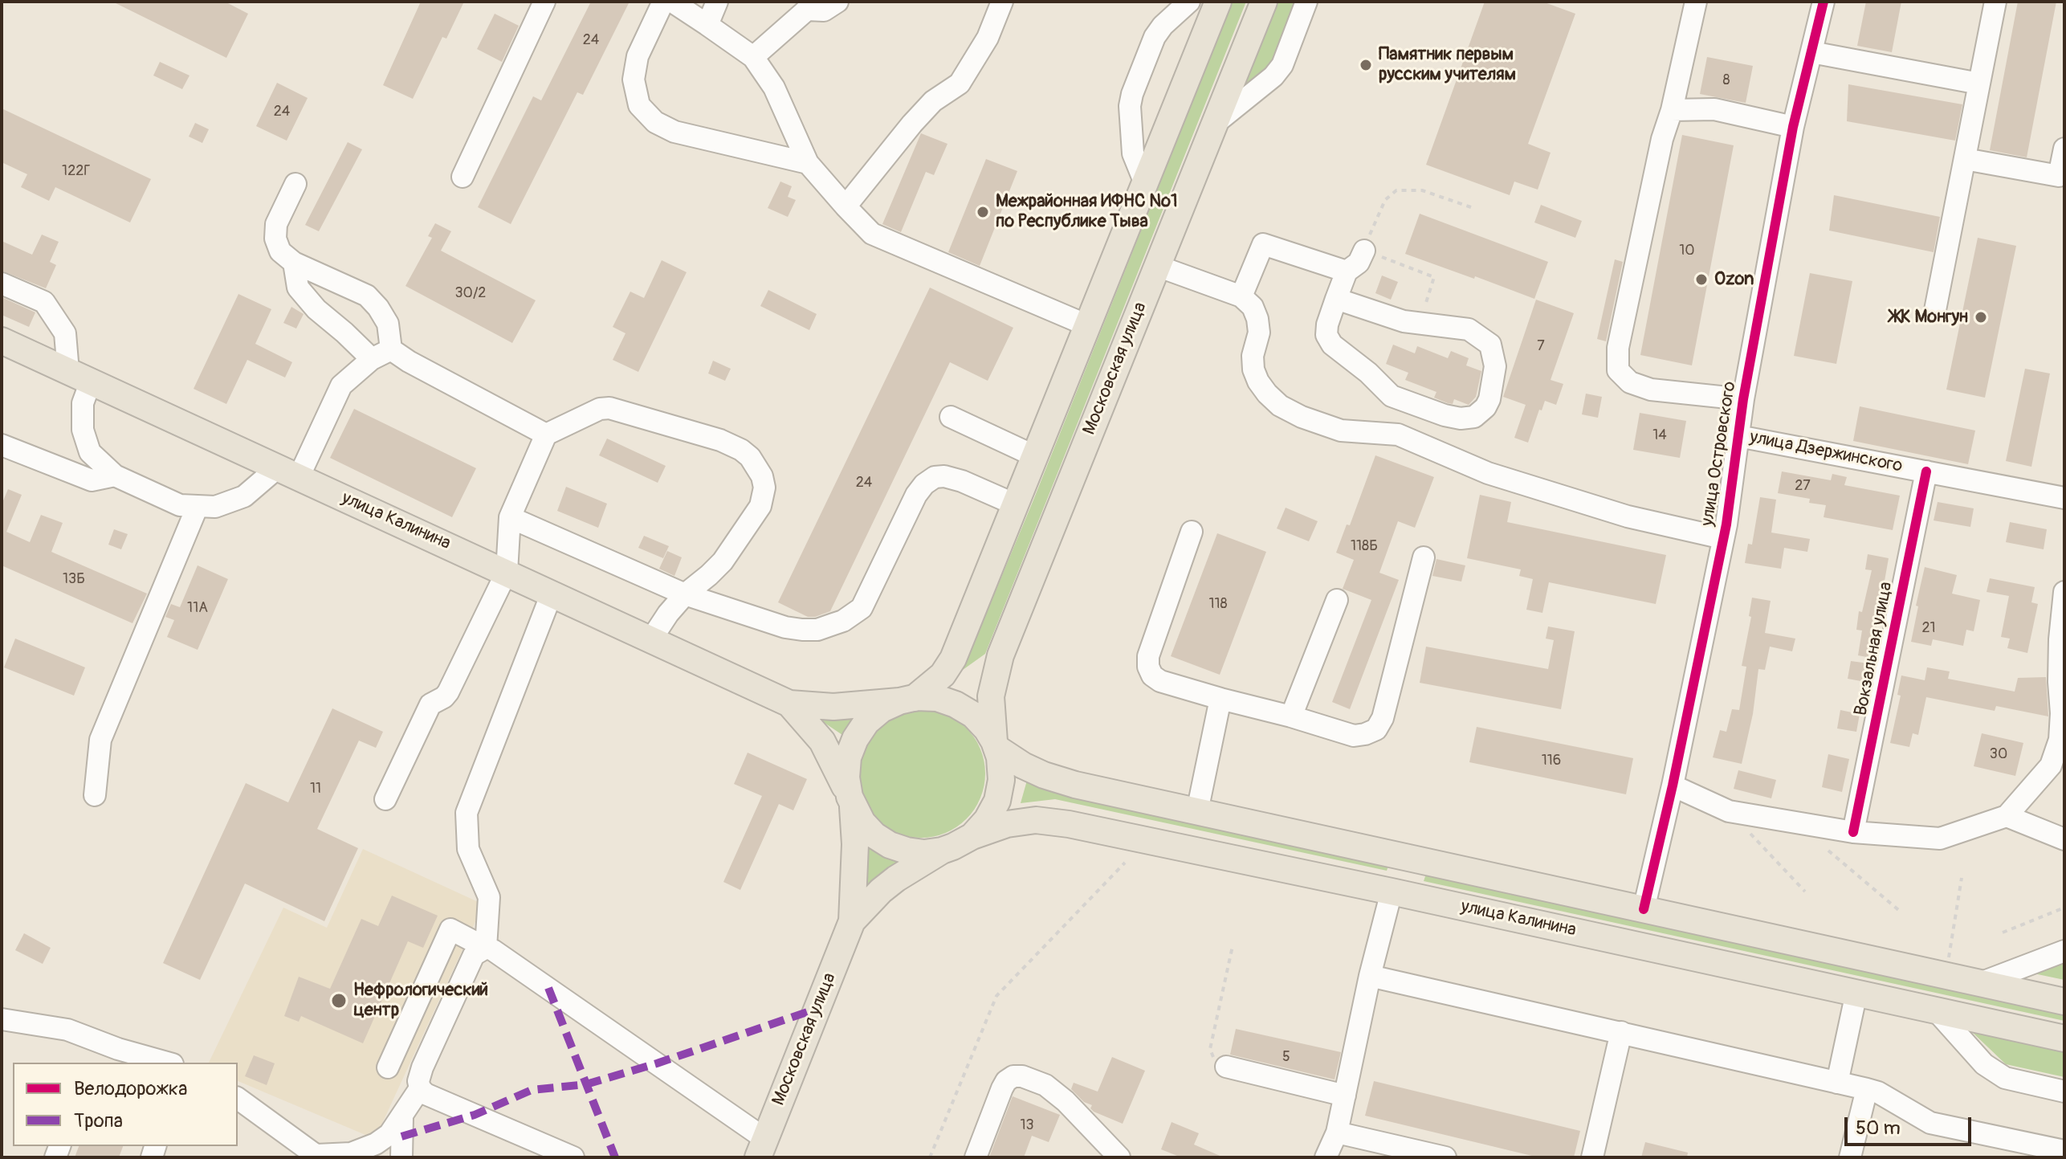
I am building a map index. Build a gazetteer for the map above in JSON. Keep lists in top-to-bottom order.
{
  "streets": {
    "main road": ["Московская улица", "улица Калинина"],
    "street": ["улица Дзержинского", "улица Островского", "Вокзальная улица"]
  },
  "crossings": [
    ["Московская улица", "улица Калинина"],
    ["улица Дзержинского", "улица Островского"],
    ["улица Дзержинского", "Вокзальная улица"],
    ["улица Островского", "улица Калинина"]
  ],
  "places": [
    "Памятник первым русским учителям",
    "Межрайонная ИФНС №1 по Республике Тыва",
    "Ozon",
    "ЖК Монгун",
    "Нефрологический центр"
  ],
  "house_numbers": [
    "24",
    "8",
    "24",
    "122Г",
    "10",
    "30/2",
    "7",
    "14",
    "24",
    "27",
    "118Б",
    "13Б",
    "118",
    "11А",
    "21",
    "30",
    "116",
    "11",
    "5",
    "13"
  ],
  "legend": ["Велодорожка", "Тропа"],
  "scale_bar": "50 m"
}
